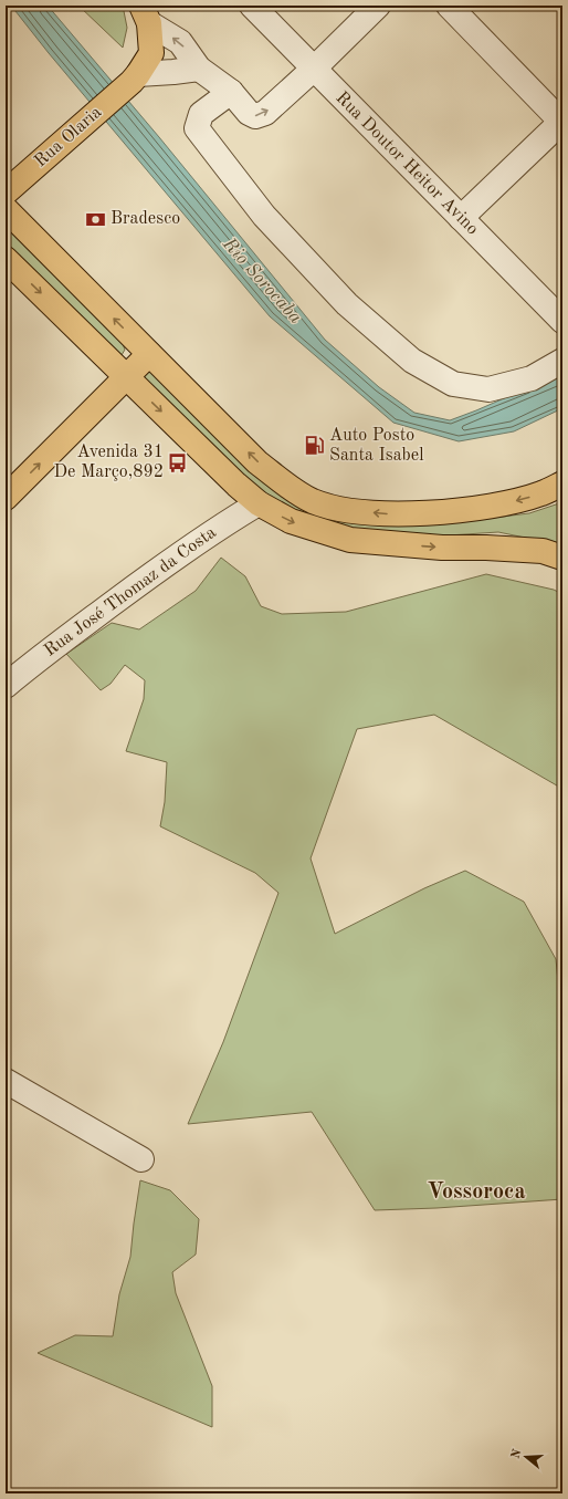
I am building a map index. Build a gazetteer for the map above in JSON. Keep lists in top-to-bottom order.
{
  "streets": {
    "main road": ["Rua Olaria"],
    "street": ["Rua Doutor Heitor Avino", "Rua José Thomaz da Costa"]
  },
  "districts": ["Vossoroca"],
  "water": ["Rio Sorocaba"],
  "places": {
    "bank": ["Bradesco"],
    "fuel station": ["Auto Posto Santa Isabel"],
    "bus stop": ["Avenida 31 De Março,892"]
  },
  "north": "left"
}
